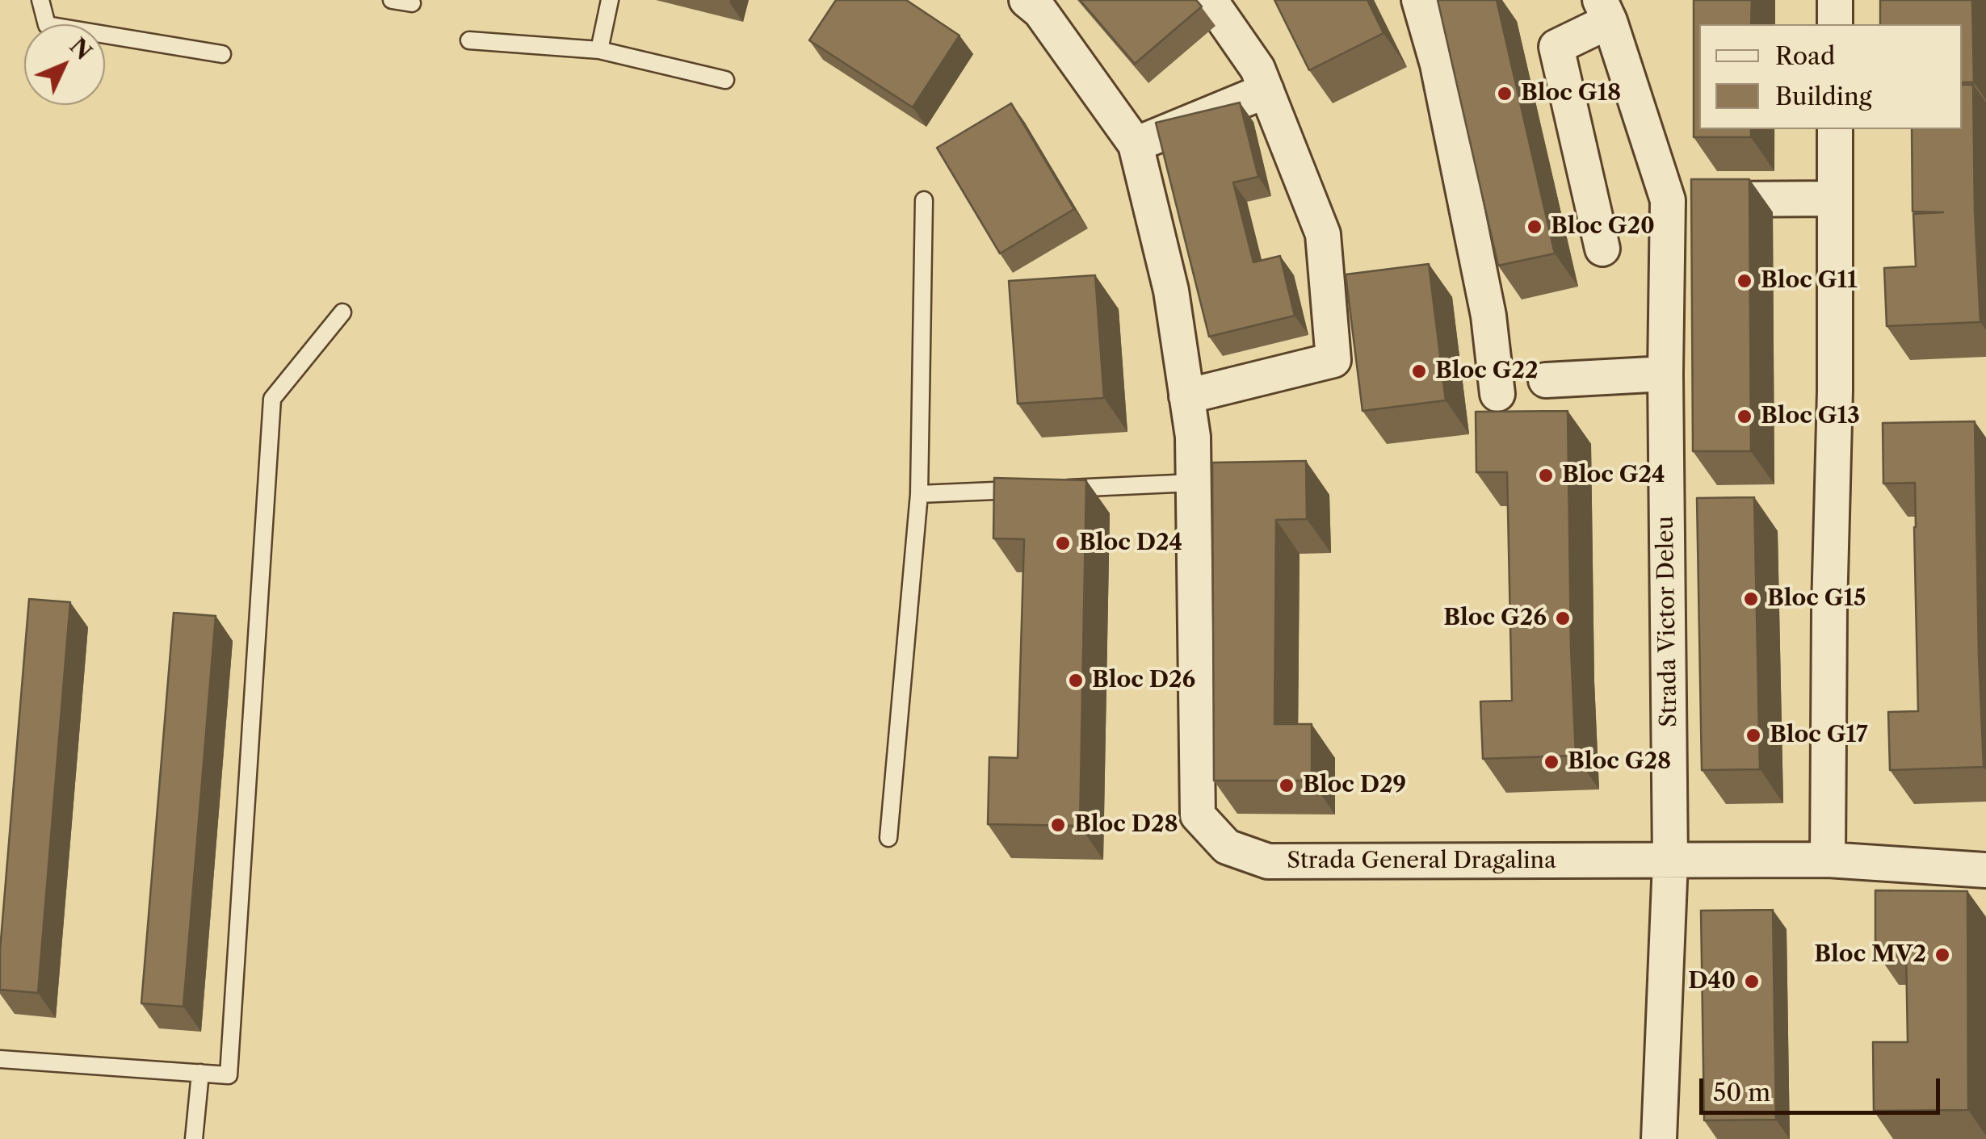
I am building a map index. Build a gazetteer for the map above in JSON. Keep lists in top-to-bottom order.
{
  "streets": {
    "street": ["Strada Victor Deleu", "Strada General Dragalina"]
  },
  "crossings": [
    ["Strada Victor Deleu", "Strada General Dragalina"]
  ],
  "places": [
    "Bloc G18",
    "Bloc G20",
    "Bloc G11",
    "Bloc G22",
    "Bloc G13",
    "Bloc G24",
    "Bloc D24",
    "Bloc G15",
    "Bloc G26",
    "Bloc D26",
    "Bloc G17",
    "Bloc G28",
    "Bloc D29",
    "Bloc D28",
    "Bloc MV2",
    "D40"
  ],
  "legend": ["Road", "Building"],
  "scale_bar": "50 m",
  "north": "top right"
}
